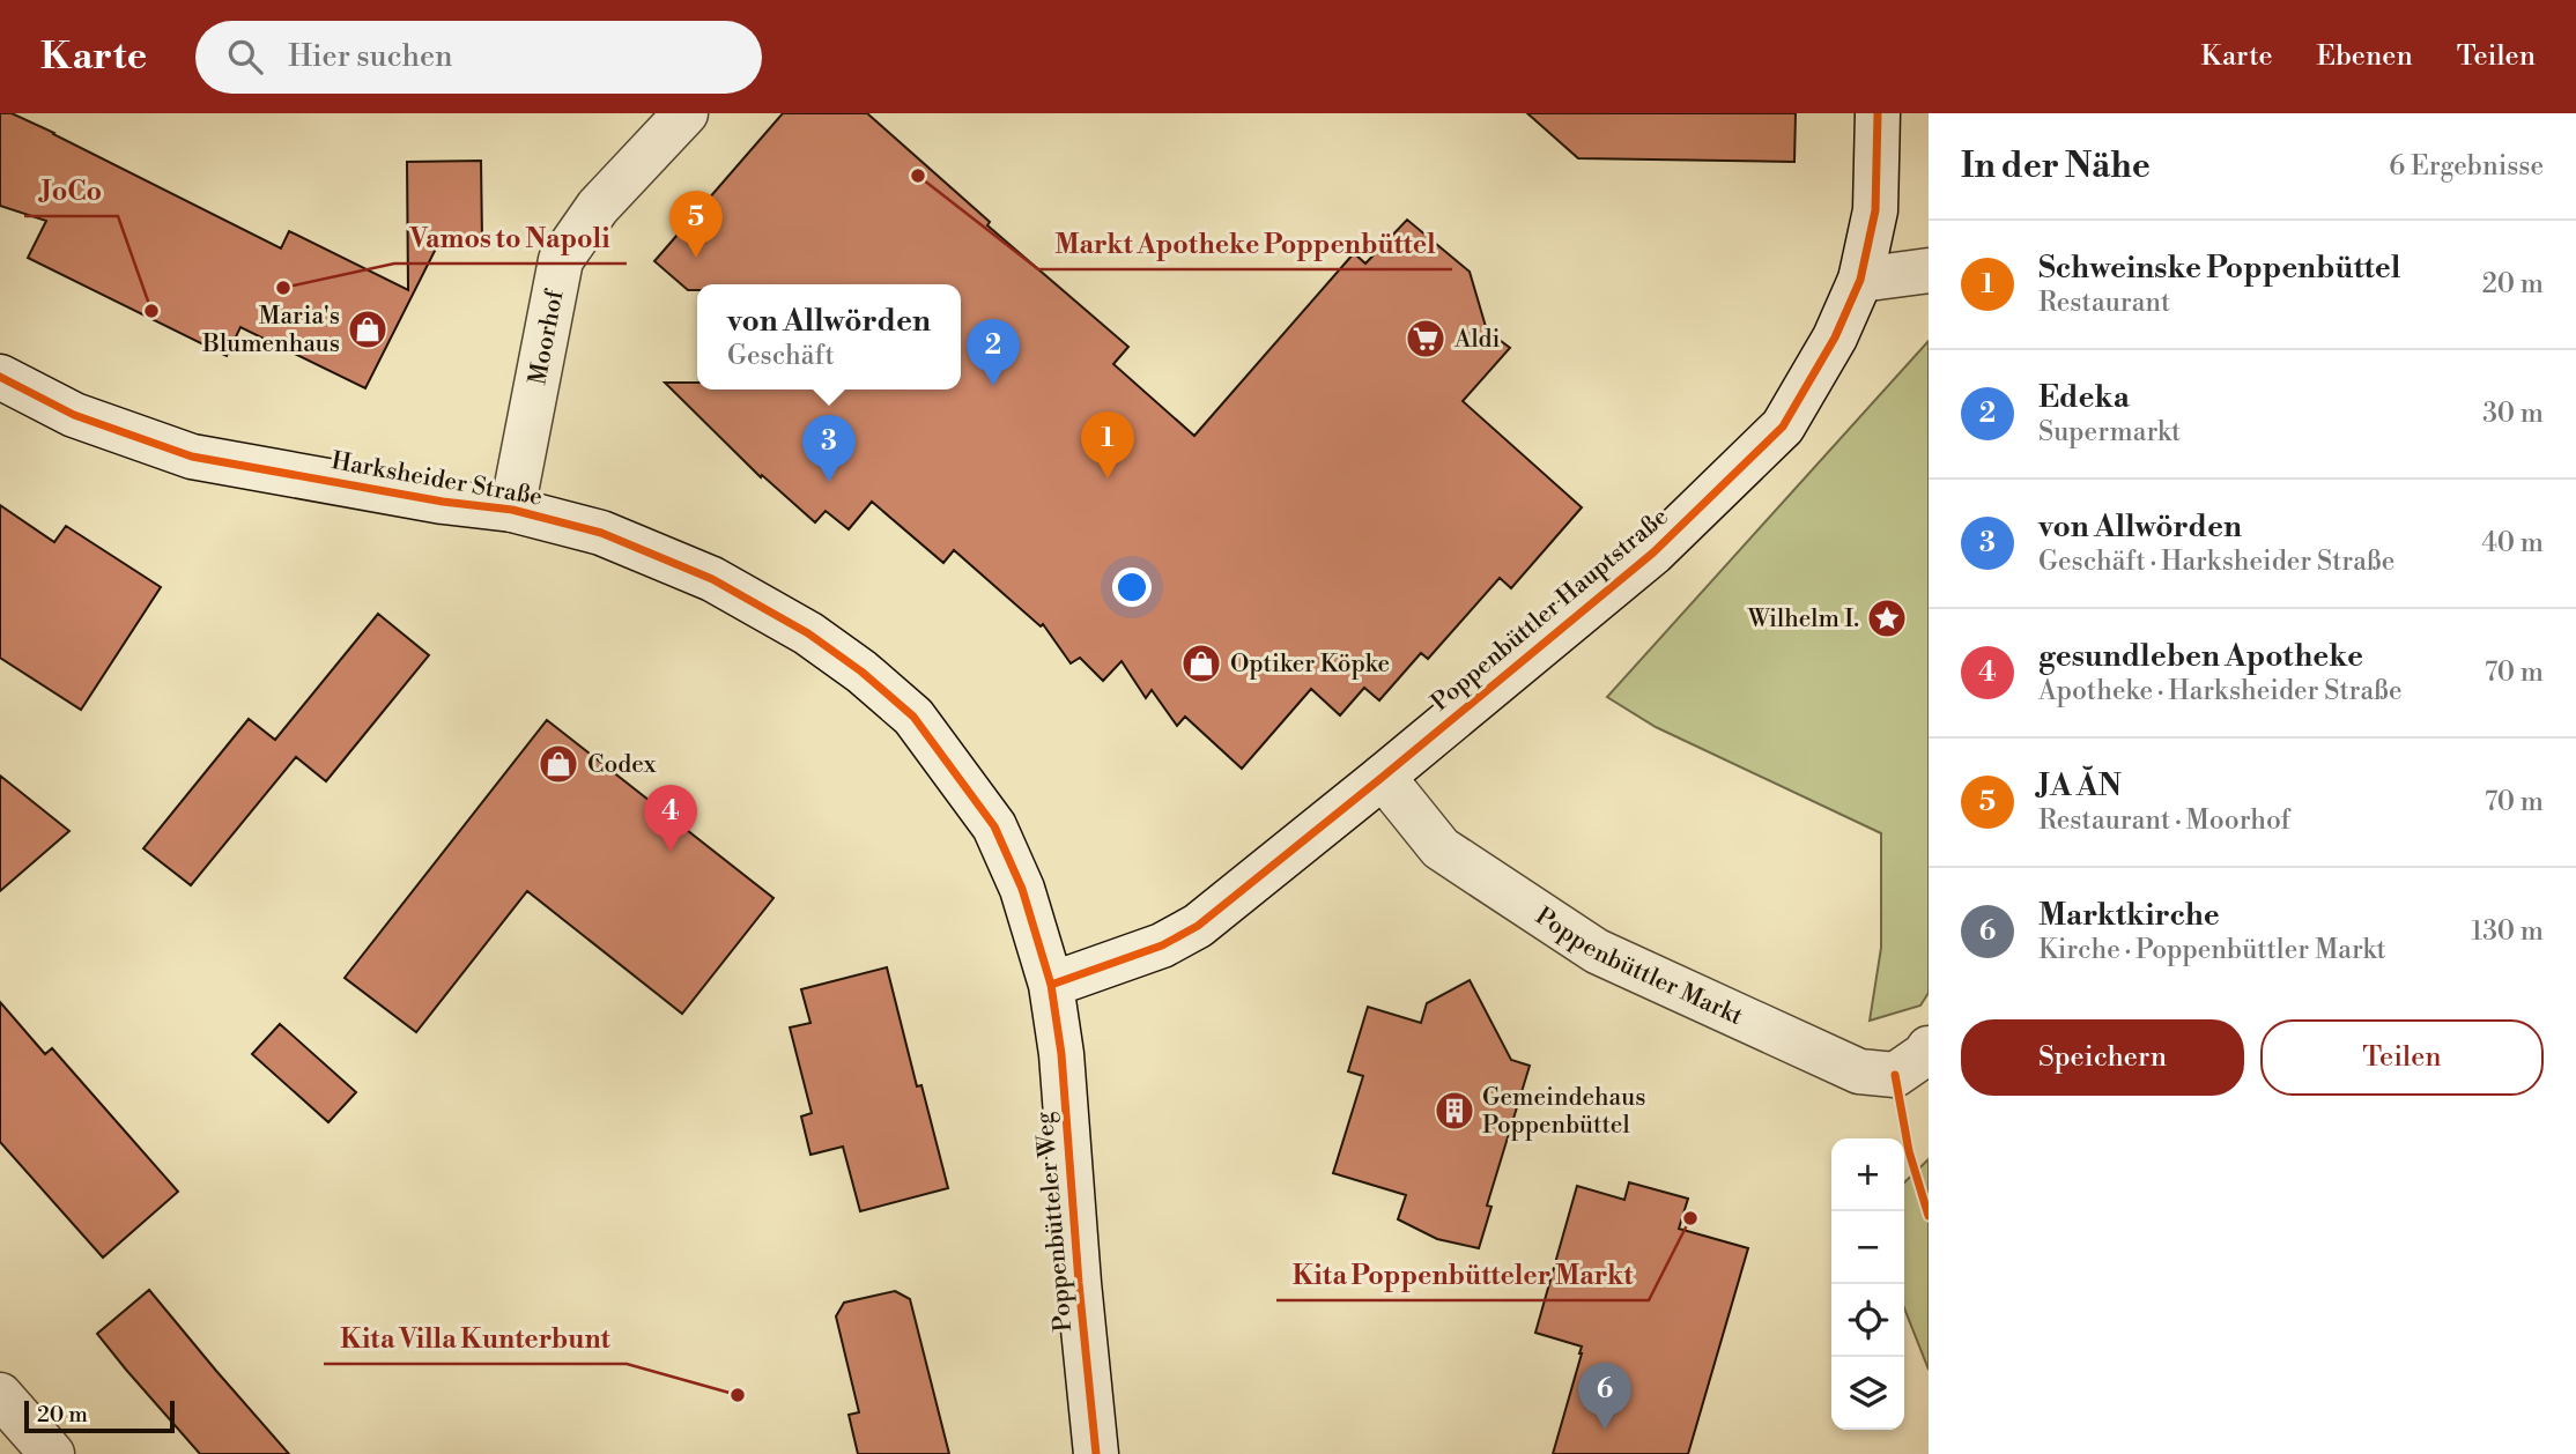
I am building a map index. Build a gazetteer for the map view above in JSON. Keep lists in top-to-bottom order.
{
  "streets": {
    "street": [
      "Moorhof",
      "Harksheider Straße",
      "Poppenbüttler Hauptstraße",
      "Poppenbüttler Markt",
      "Poppenbütteler Weg"
    ]
  },
  "crossings": [
    ["Moorhof", "Harksheider Straße"],
    ["Harksheider Straße", "Poppenbüttler Hauptstraße"],
    ["Harksheider Straße", "Poppenbütteler Weg"],
    ["Poppenbüttler Hauptstraße", "Poppenbüttler Markt"],
    ["Poppenbüttler Hauptstraße", "Poppenbütteler Weg"]
  ],
  "places": {
    "other": [
      "Markt Apotheke Poppenbüttel",
      "Vamos to Napoli",
      "JoCo",
      "Kita Poppenbütteler Markt",
      "Kita Villa Kunterbunt"
    ],
    "shop": ["Maria's Blumenhaus", "Optiker Köpke", "Codex"],
    "supermarket": ["Aldi"],
    "place": ["Wilhelm I."],
    "building": ["Gemeindehaus Poppenbüttel"]
  },
  "scale_bar": "20 m",
  "page": {
    "header": "Karte",
    "search": "Hier suchen",
    "nav": ["Karte", "Ebenen", "Teilen"],
    "heading": ["In der Nähe", "6 Ergebnisse"],
    "pins": [
      "5",
      "2",
      "1",
      "3",
      "4",
      "6"
    ],
    "list": [
      {
        "mark": "1",
        "name": "Schweinske Poppenbüttel",
        "note": "Restaurant",
        "value": "20 m"
      },
      {
        "mark": "2",
        "name": "Edeka",
        "note": "Supermarkt",
        "value": "30 m"
      },
      {
        "mark": "3",
        "name": "von Allwörden",
        "note": "Geschäft · Harksheider Straße",
        "value": "40 m"
      },
      {
        "mark": "4",
        "name": "gesundleben Apotheke",
        "note": "Apotheke · Harksheider Straße",
        "value": "70 m"
      },
      {
        "mark": "5",
        "name": "JA ĂN",
        "note": "Restaurant · Moorhof",
        "value": "70 m"
      },
      {
        "mark": "6",
        "name": "Marktkirche",
        "note": "Kirche · Poppenbüttler Markt",
        "value": "130 m"
      }
    ],
    "popup": ["von Allwörden", "Geschäft"],
    "buttons": ["Speichern", "Teilen"],
    "map_buttons": ["+", "−"],
    "scale": "20 m"
  }
}
